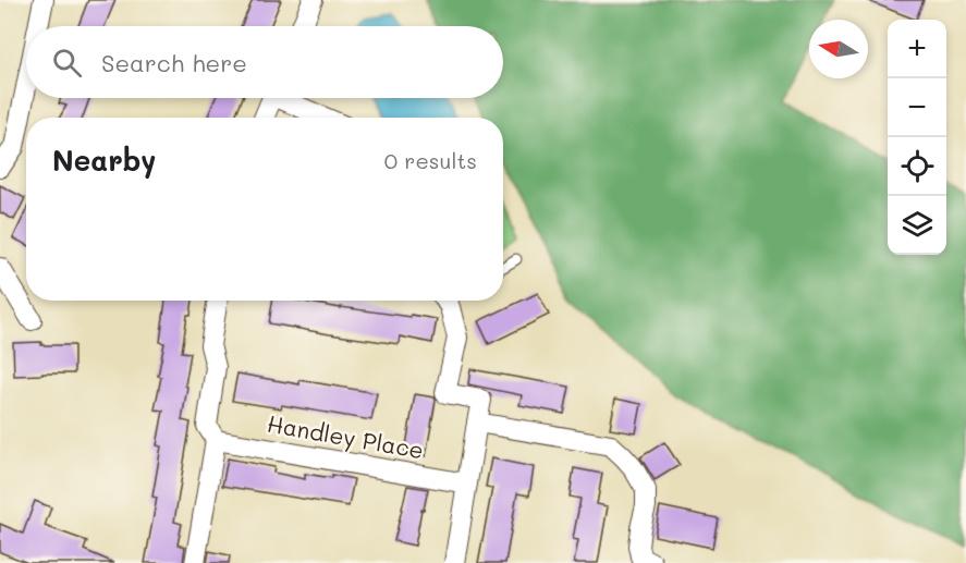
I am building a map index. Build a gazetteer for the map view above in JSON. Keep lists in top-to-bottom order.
{
  "streets": {
    "street": ["Handley Place"]
  },
  "north": "left",
  "page": {
    "map_buttons": ["+", "−"],
    "search": "Search here",
    "heading": ["Nearby", "0 results"]
  }
}
